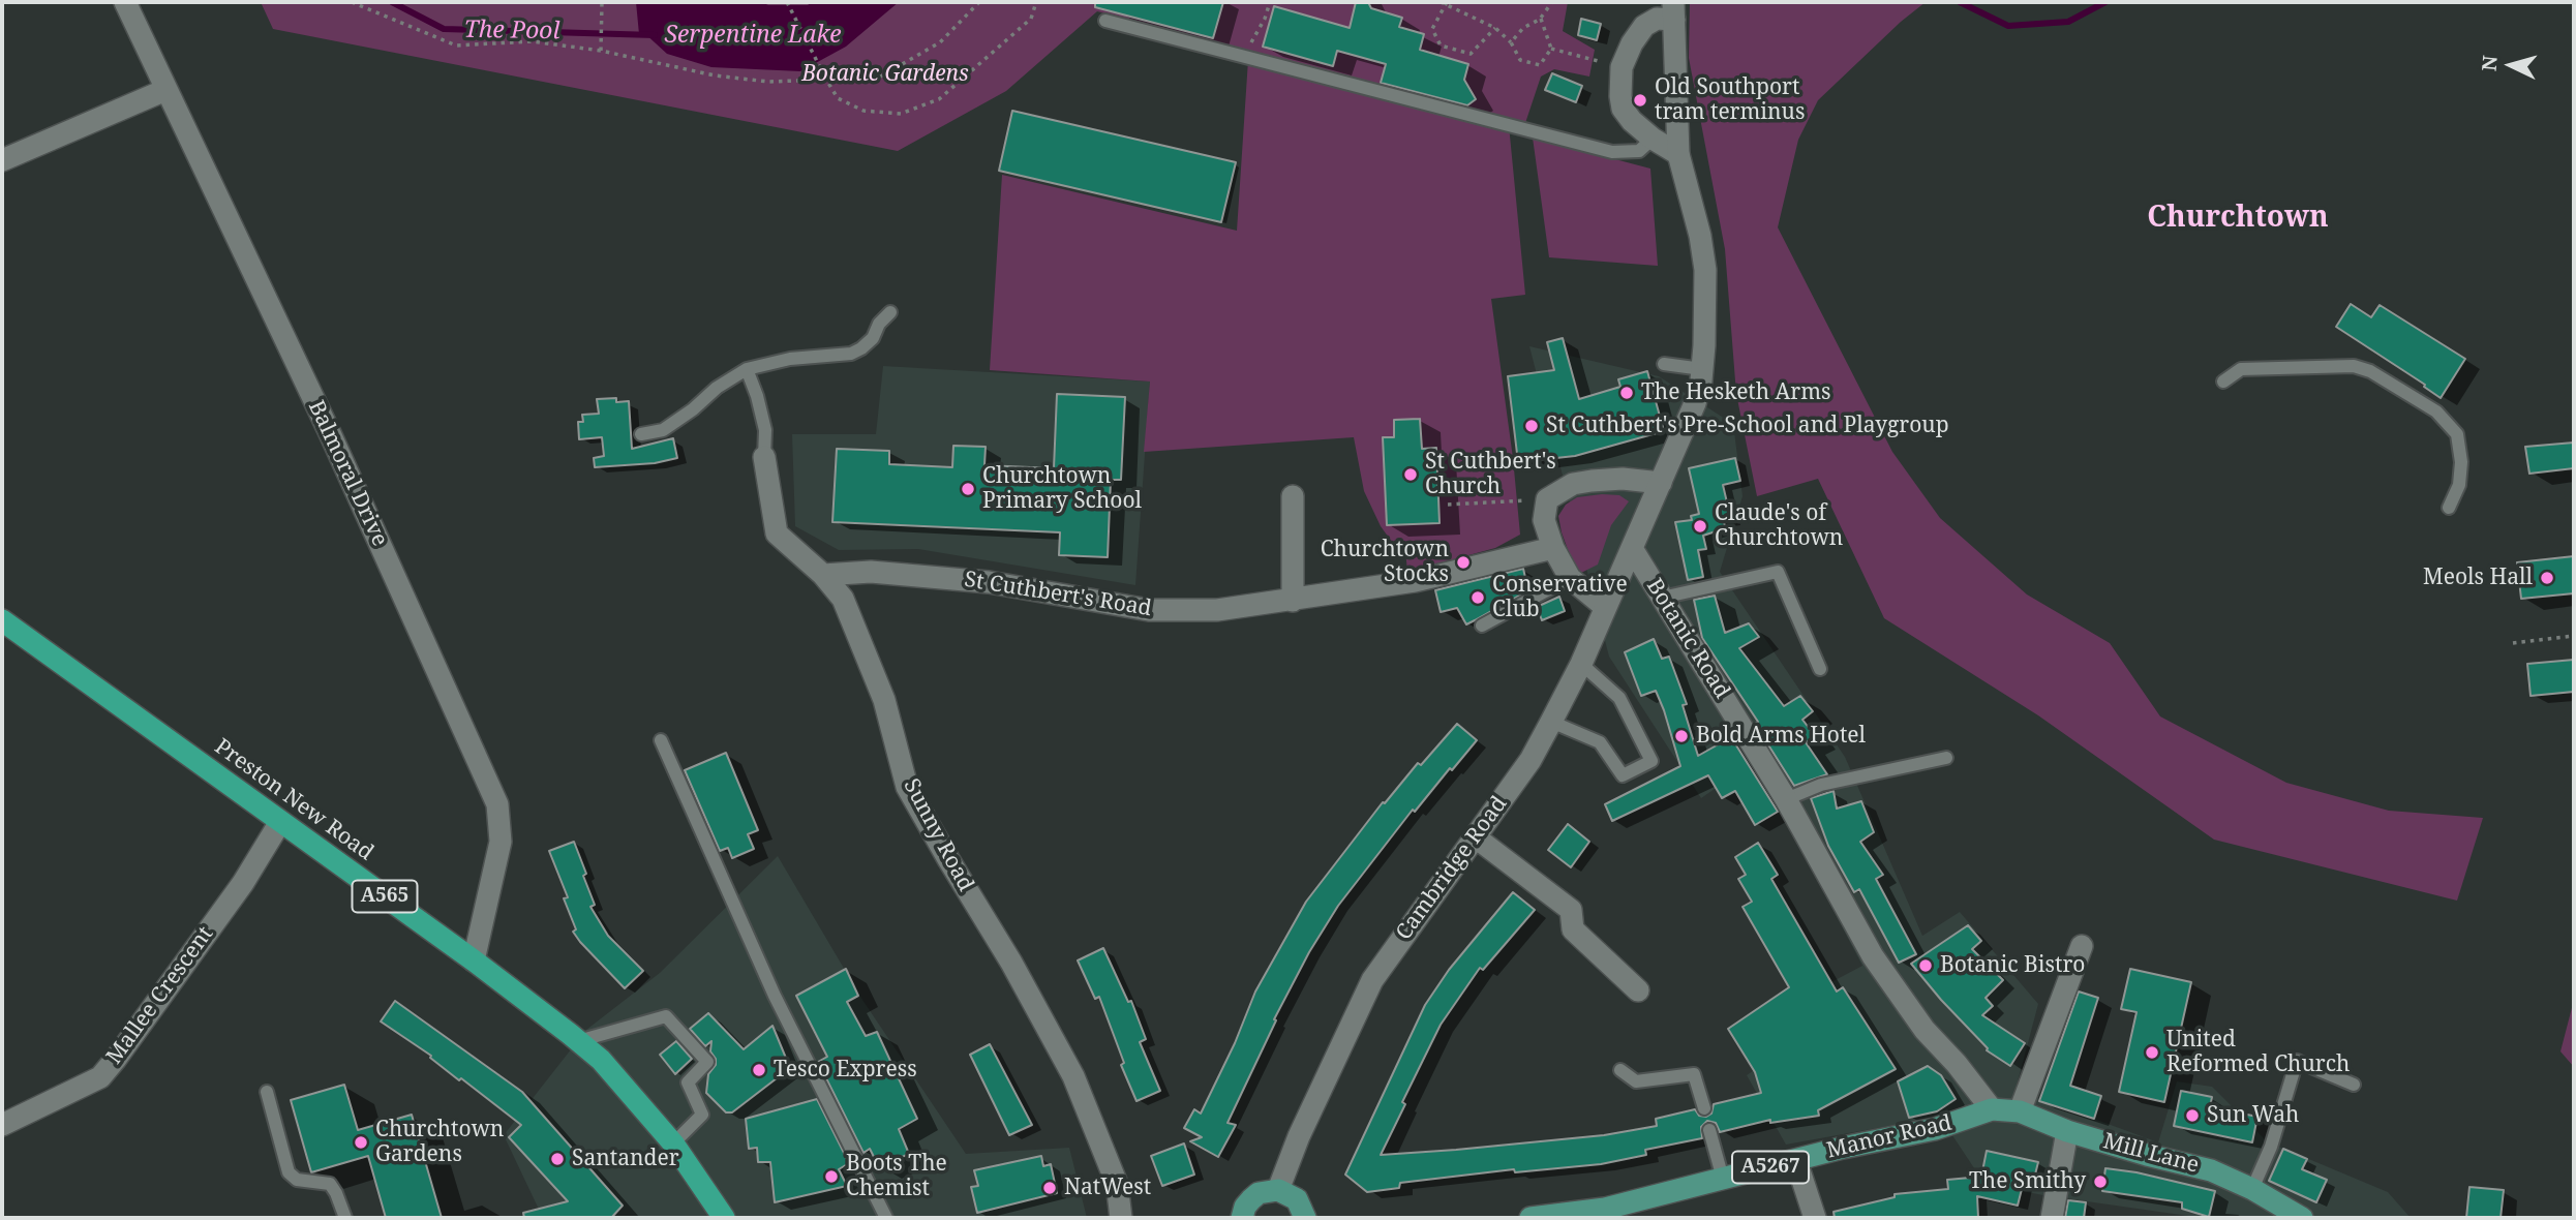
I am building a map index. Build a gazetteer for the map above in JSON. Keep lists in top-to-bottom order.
{
  "streets": {
    "highway": ["Preston New Road", "A565"],
    "main road": ["Manor Road", "Mill Lane", "A5267"],
    "street": [
      "Balmoral Drive",
      "St Cuthbert's Road",
      "Botanic Road",
      "Sunny Road",
      "Cambridge Road",
      "Mallee Crescent"
    ]
  },
  "crossings": [
    ["Balmoral Drive", "Preston New Road"],
    ["St Cuthbert's Road", "Sunny Road"],
    ["Botanic Road", "Cambridge Road"],
    ["Botanic Road", "Manor Road"],
    ["Botanic Road", "Mill Lane"],
    ["Preston New Road", "Mallee Crescent"],
    ["Manor Road", "Mill Lane"]
  ],
  "districts": ["Churchtown"],
  "water": ["The Pool", "Serpentine Lake"],
  "parks": ["Botanic Gardens"],
  "places": [
    "Old Southport tram terminus",
    "The Hesketh Arms",
    "St Cuthbert's Pre-School and Playgroup",
    "St Cuthbert's Church",
    "Churchtown Primary School",
    "Claude's of Churchtown",
    "Churchtown Stocks",
    "Meols Hall",
    "Conservative Club",
    "Bold Arms Hotel",
    "Botanic Bistro",
    "United Reformed Church",
    "Tesco Express",
    "Sun Wah",
    "Churchtown Gardens",
    "Santander",
    "Boots The Chemist",
    "The Smithy",
    "NatWest"
  ],
  "north": "left"
}
